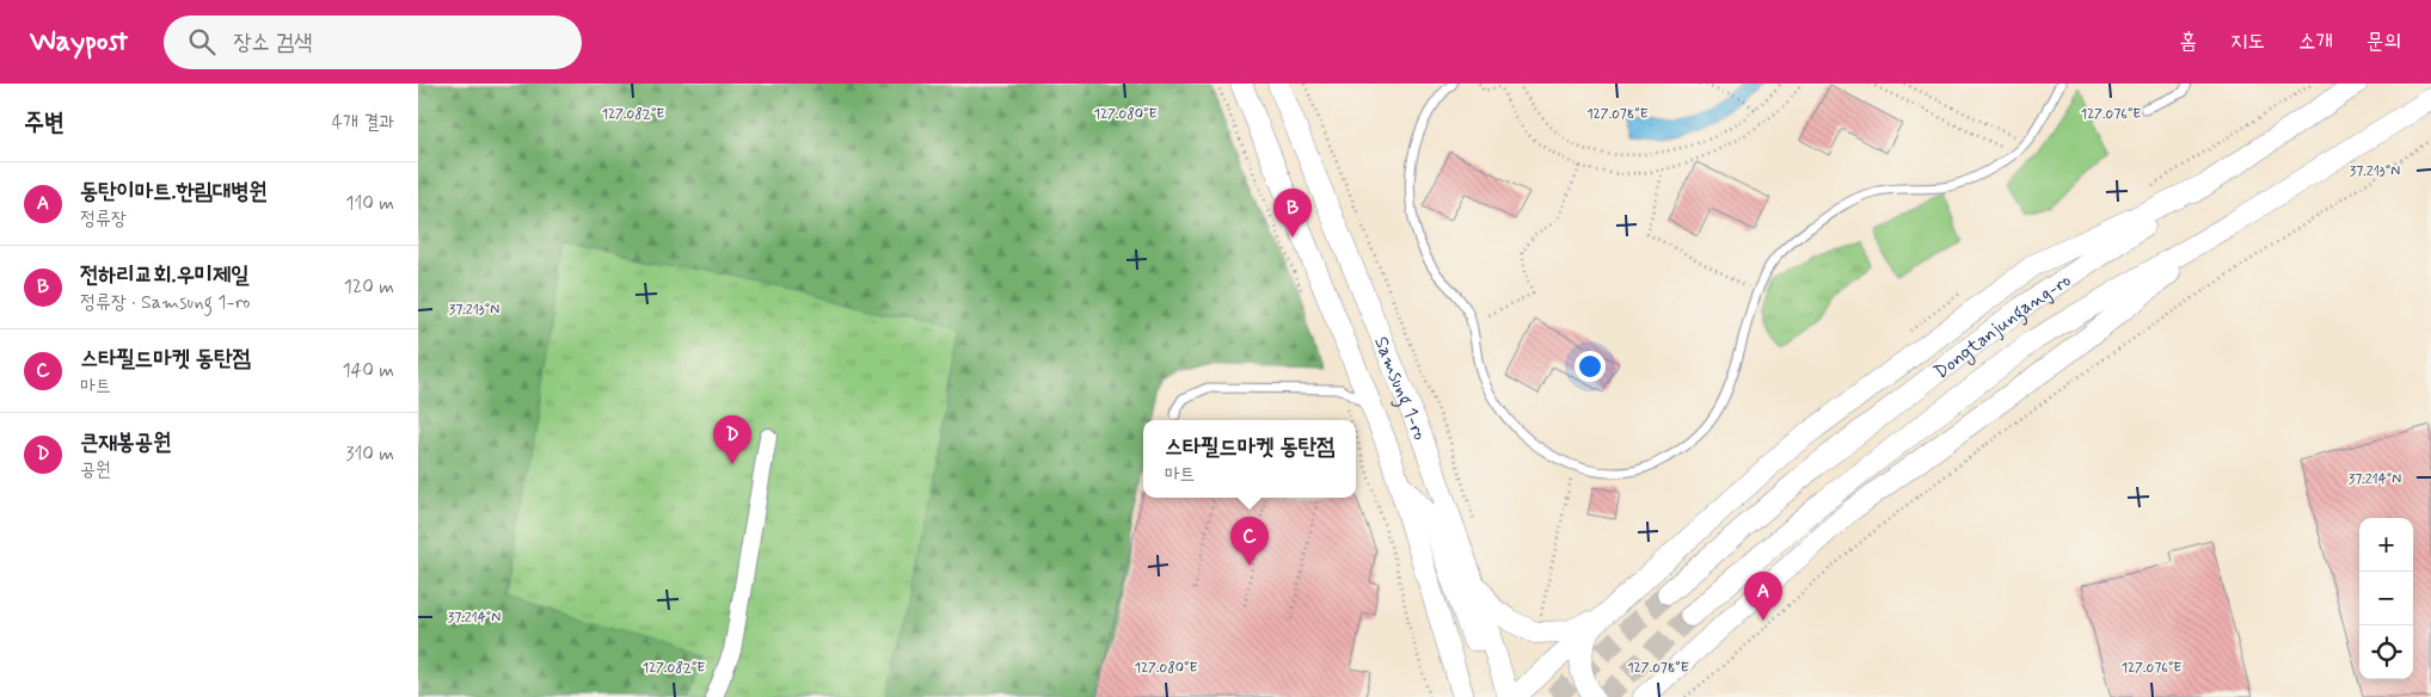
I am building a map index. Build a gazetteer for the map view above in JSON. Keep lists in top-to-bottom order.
{
  "streets": {
    "street": ["Dongtanjungang-ro", "Samsung 1-ro"]
  },
  "page": {
    "header": "Waypost",
    "search": "장소 검색",
    "nav": [
      "홈",
      "지도",
      "소개",
      "문의"
    ],
    "heading": ["주변", "4개 결과"],
    "list": [
      {
        "mark": "A",
        "name": "동탄이마트.한림대병원",
        "note": "정류장",
        "value": "110 m"
      },
      {
        "mark": "B",
        "name": "전하리교회.우미제일",
        "note": "정류장 · Samsung 1-ro",
        "value": "120 m"
      },
      {
        "mark": "C",
        "name": "스타필드마켓 동탄점",
        "note": "마트",
        "value": "140 m"
      },
      {
        "mark": "D",
        "name": "큰재봉공원",
        "note": "공원",
        "value": "310 m"
      }
    ],
    "pins": [
      "B",
      "D",
      "C",
      "A"
    ],
    "popup": ["스타필드마켓 동탄점", "마트"],
    "map_buttons": ["+", "−"]
  },
  "coordinates": [
    "127.082°E",
    "127.080°E",
    "127.078°E",
    "127.076°E",
    "37.213°N",
    "37.214°N"
  ]
}
